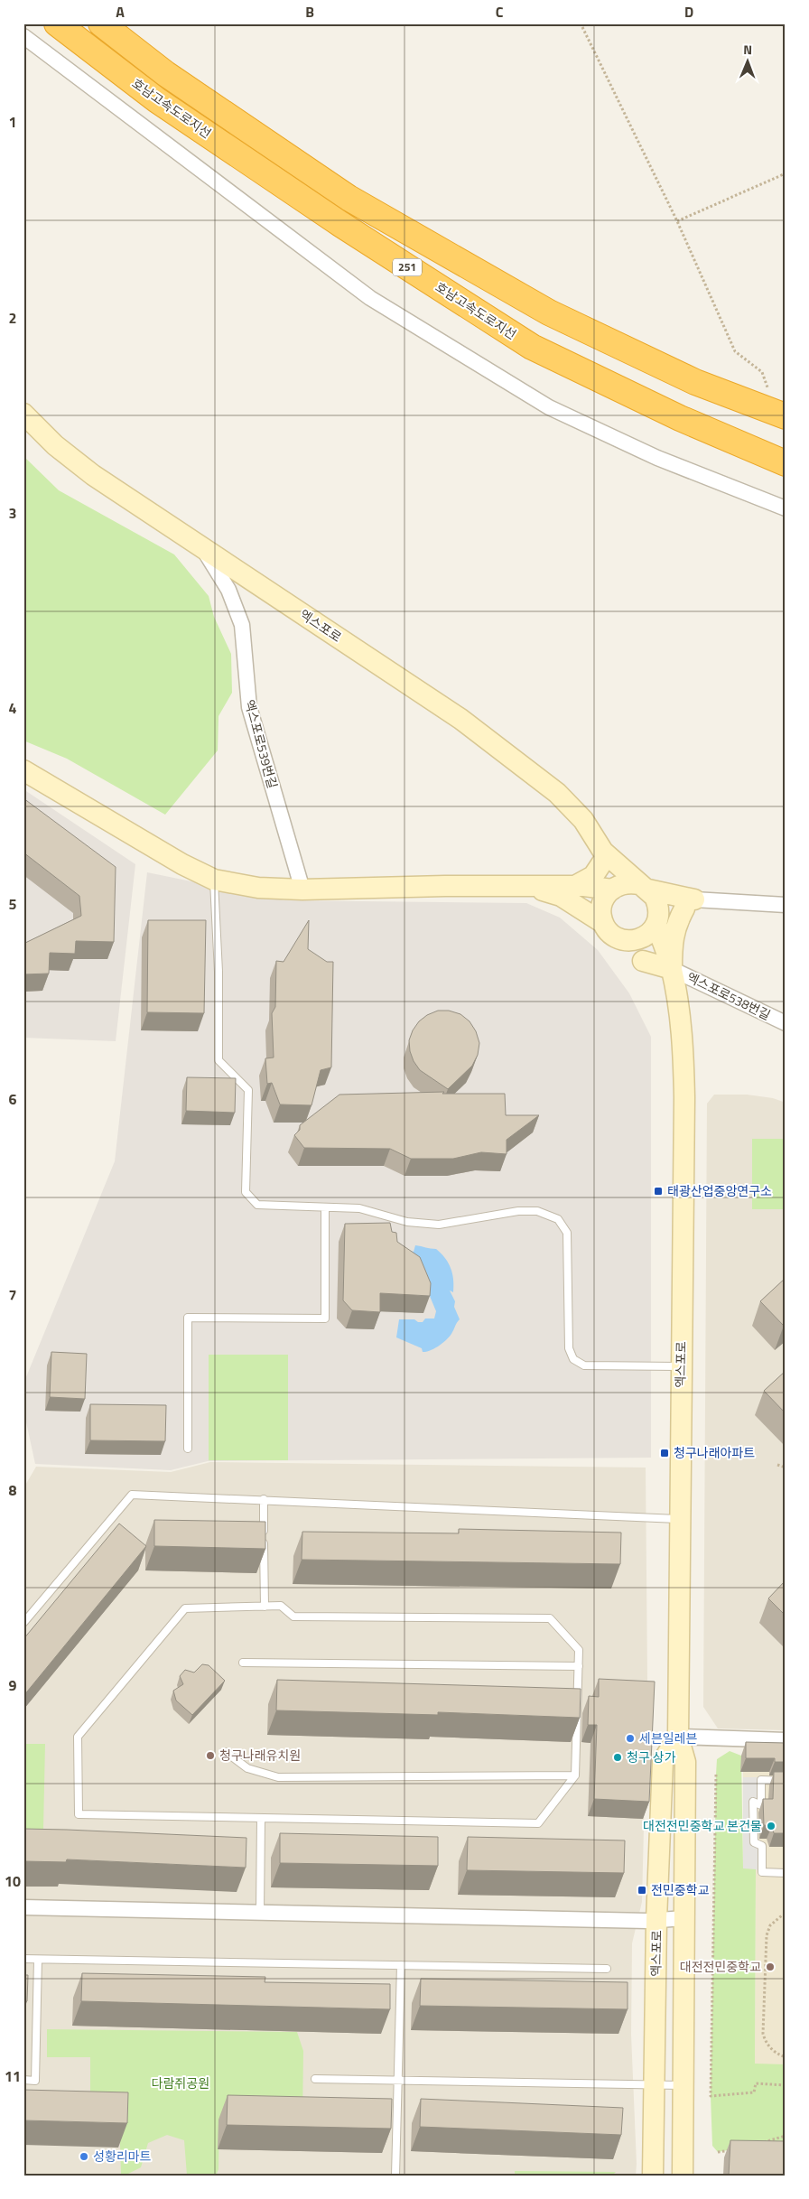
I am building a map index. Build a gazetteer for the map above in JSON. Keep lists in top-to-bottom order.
{
  "streets": {
    "highway": ["호남고속도로지선", "251"],
    "main road": ["엑스포로"],
    "street": ["엑스포로539번길", "엑스포로538번길"]
  },
  "crossings": [
    ["엑스포로", "엑스포로539번길"],
    ["엑스포로", "엑스포로538번길"]
  ],
  "parks": ["다람쥐공원"],
  "places": {
    "transit": ["태광산업중앙연구소", "청구나래아파트", "전민중학교"],
    "other": [
      "세븐일레븐",
      "청구나래유치원",
      "청구 상가",
      "대전전민중학교 본건물",
      "대전전민중학교",
      "성황리마트"
    ]
  },
  "north": "top",
  "grid": {
    "columns": [
      "A",
      "B",
      "C",
      "D"
    ],
    "rows": [
      "1",
      "2",
      "3",
      "4",
      "5",
      "6",
      "7",
      "8",
      "9",
      "10",
      "11"
    ]
  }
}
